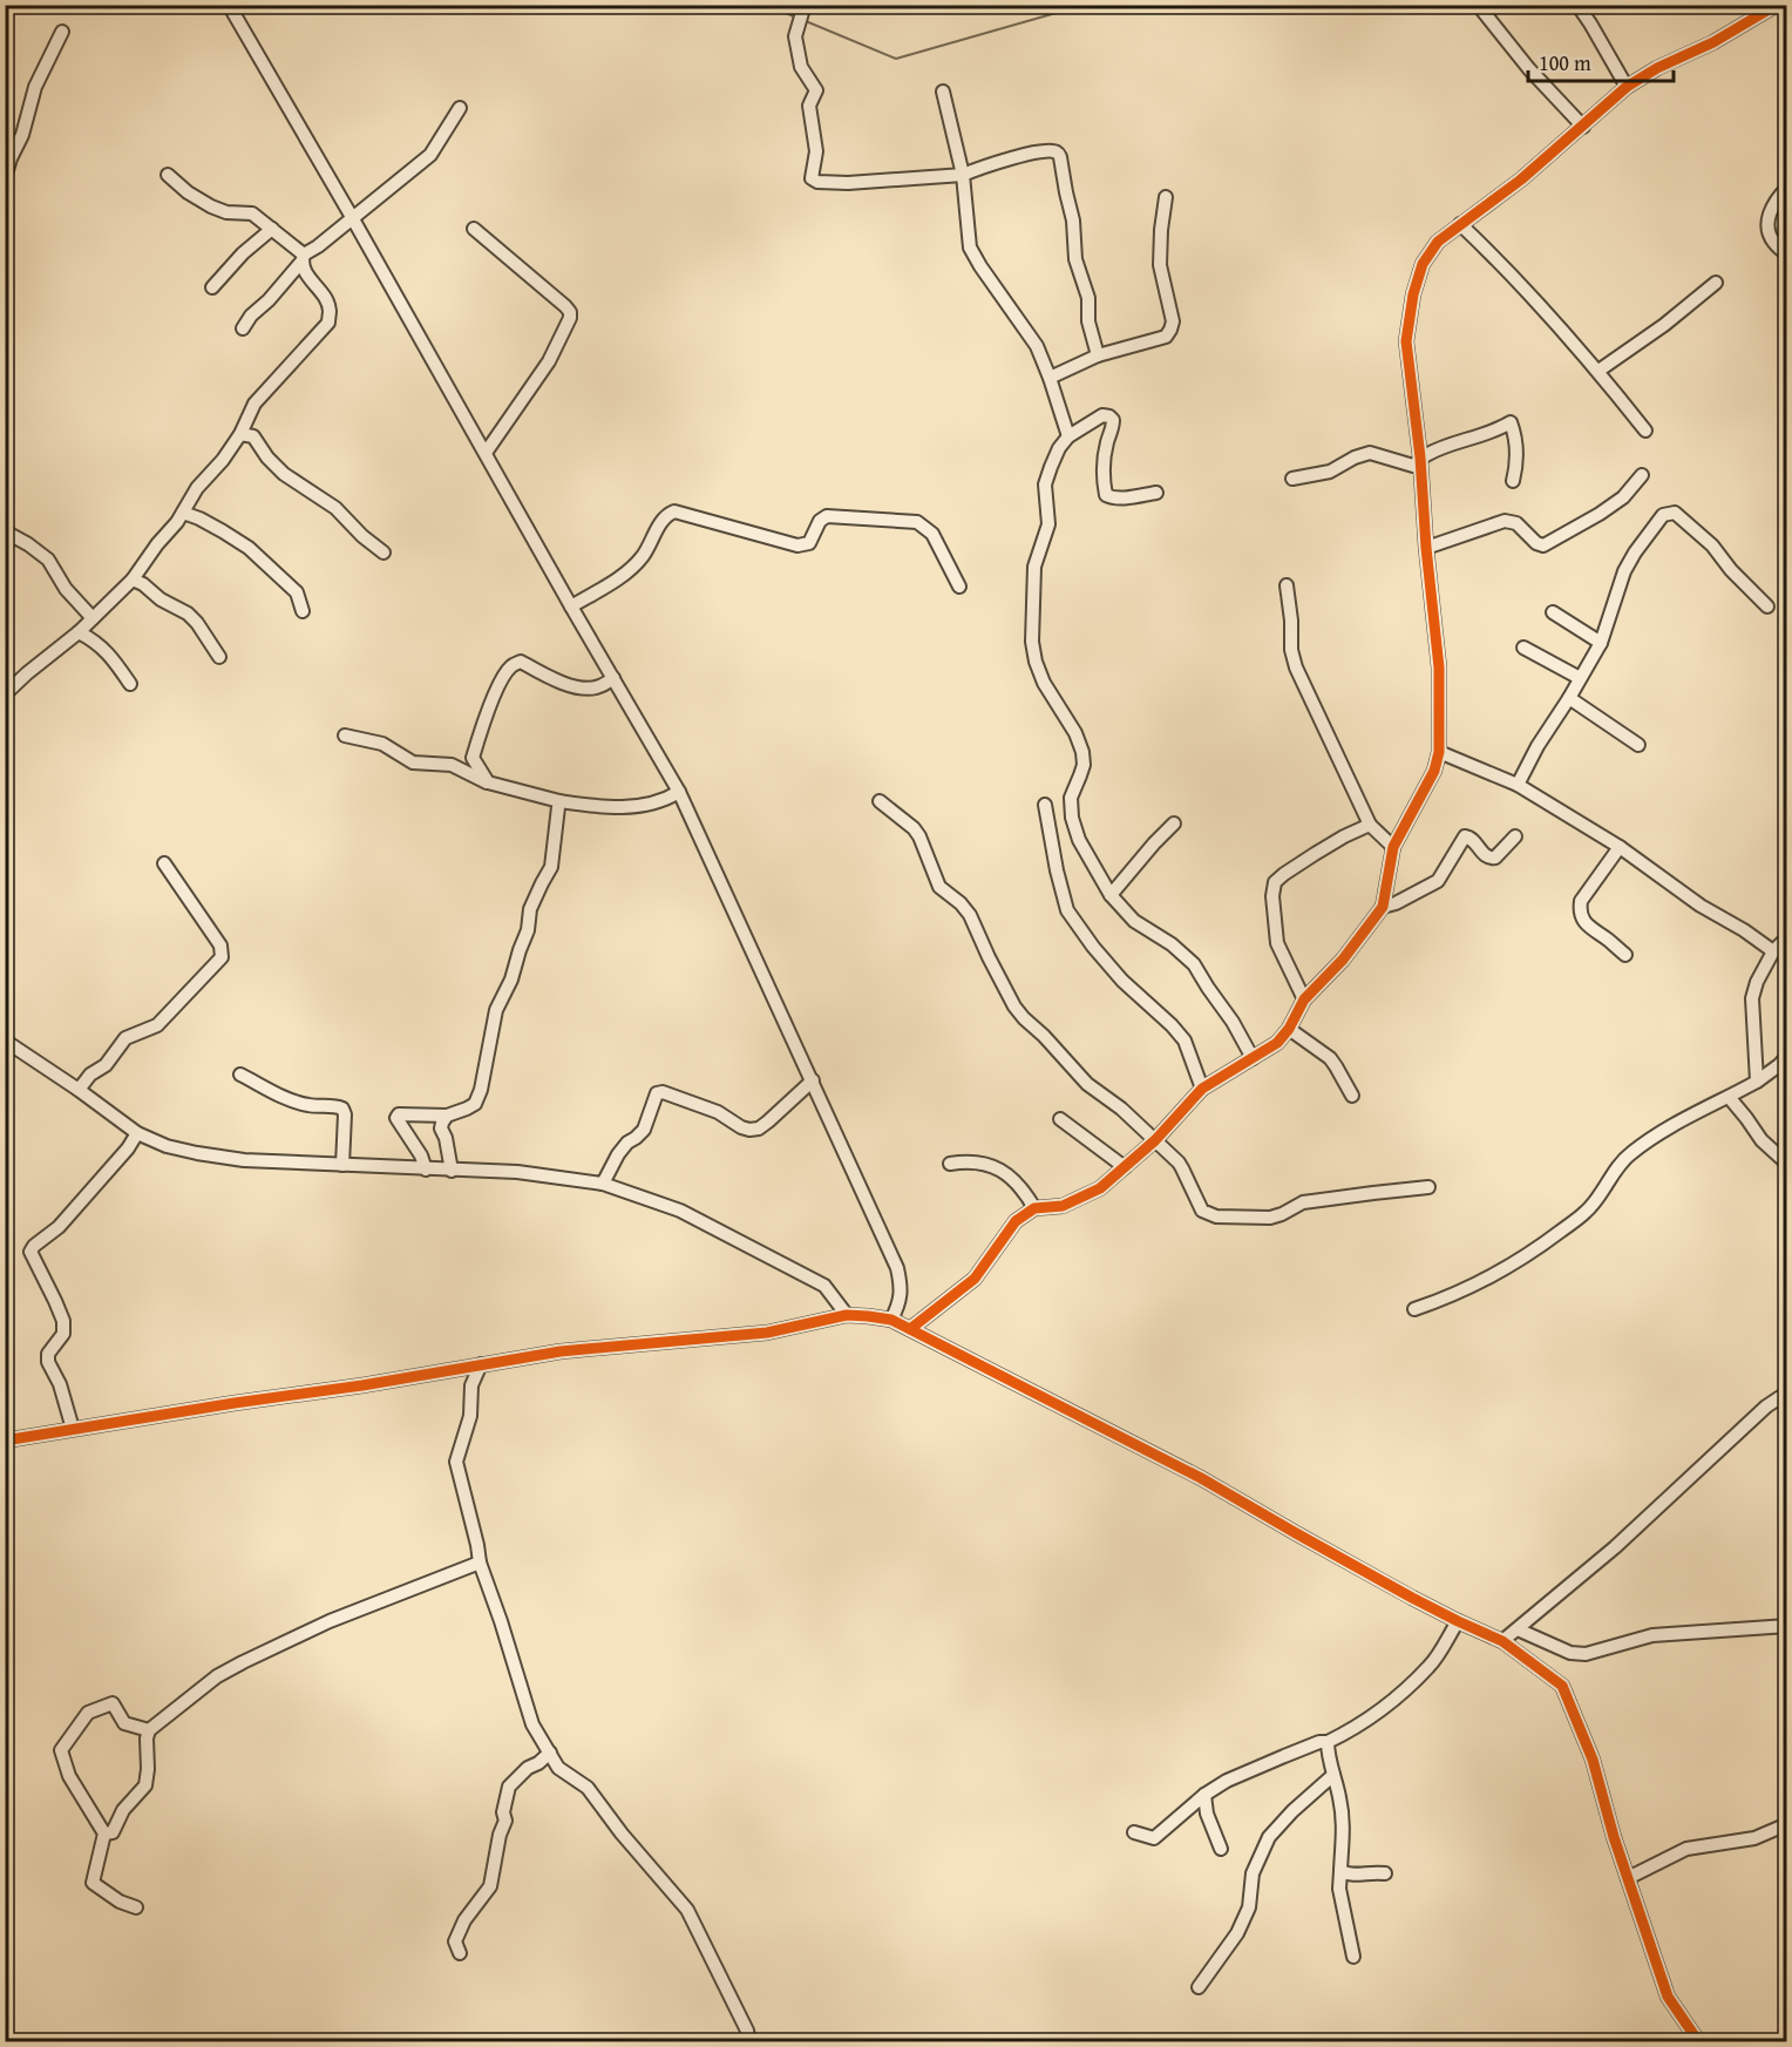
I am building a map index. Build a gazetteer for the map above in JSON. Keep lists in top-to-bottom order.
{
  "scale_bar": "100 m"
}
